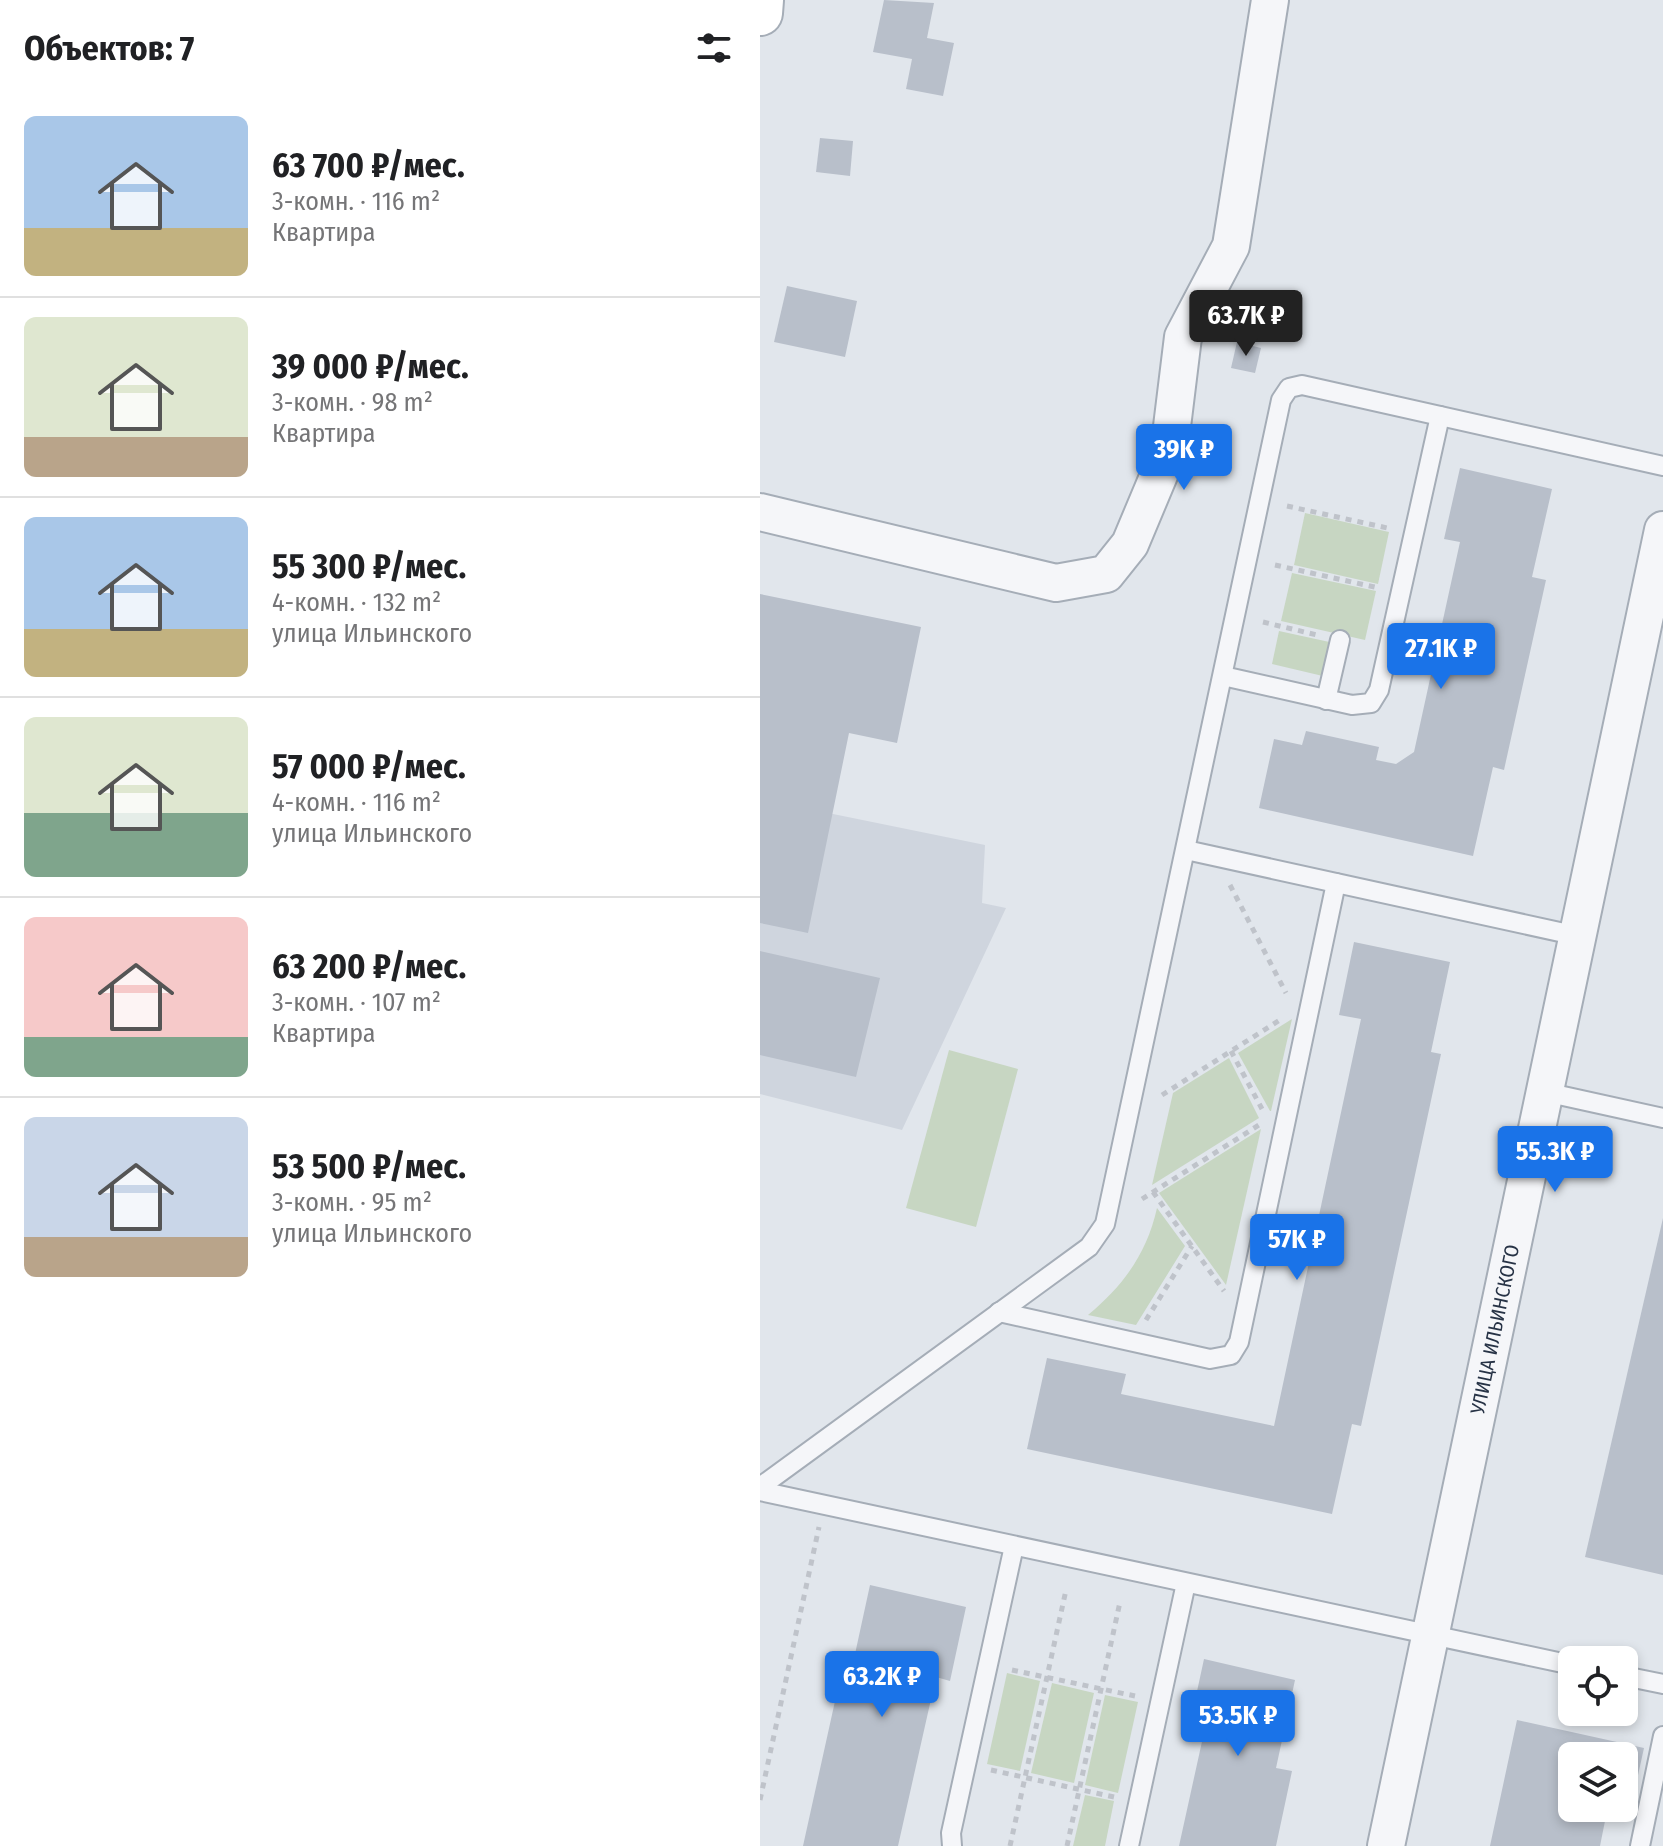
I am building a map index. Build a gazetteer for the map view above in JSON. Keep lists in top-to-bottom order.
{
  "streets": {
    "street": ["УЛИЦА ИЛЬИНСКОГО"]
  },
  "page": {
    "heading": "Объектов: 7",
    "list": [
      {
        "name": "63 700 ₽/мес.",
        "note": "3-комн. · 116 m² · Квартира"
      },
      {
        "name": "39 000 ₽/мес.",
        "note": "3-комн. · 98 m² · Квартира"
      },
      {
        "name": "55 300 ₽/мес.",
        "note": "4-комн. · 132 m² · улица Ильинского"
      },
      {
        "name": "57 000 ₽/мес.",
        "note": "4-комн. · 116 m² · улица Ильинского"
      },
      {
        "name": "63 200 ₽/мес.",
        "note": "3-комн. · 107 m² · Квартира"
      },
      {
        "name": "53 500 ₽/мес.",
        "note": "3-комн. · 95 m² · улица Ильинского"
      }
    ],
    "price": [
      "63.7K ₽",
      "39K ₽",
      "27.1K ₽",
      "55.3K ₽",
      "57K ₽",
      "63.2K ₽",
      "53.5K ₽"
    ]
  }
}
